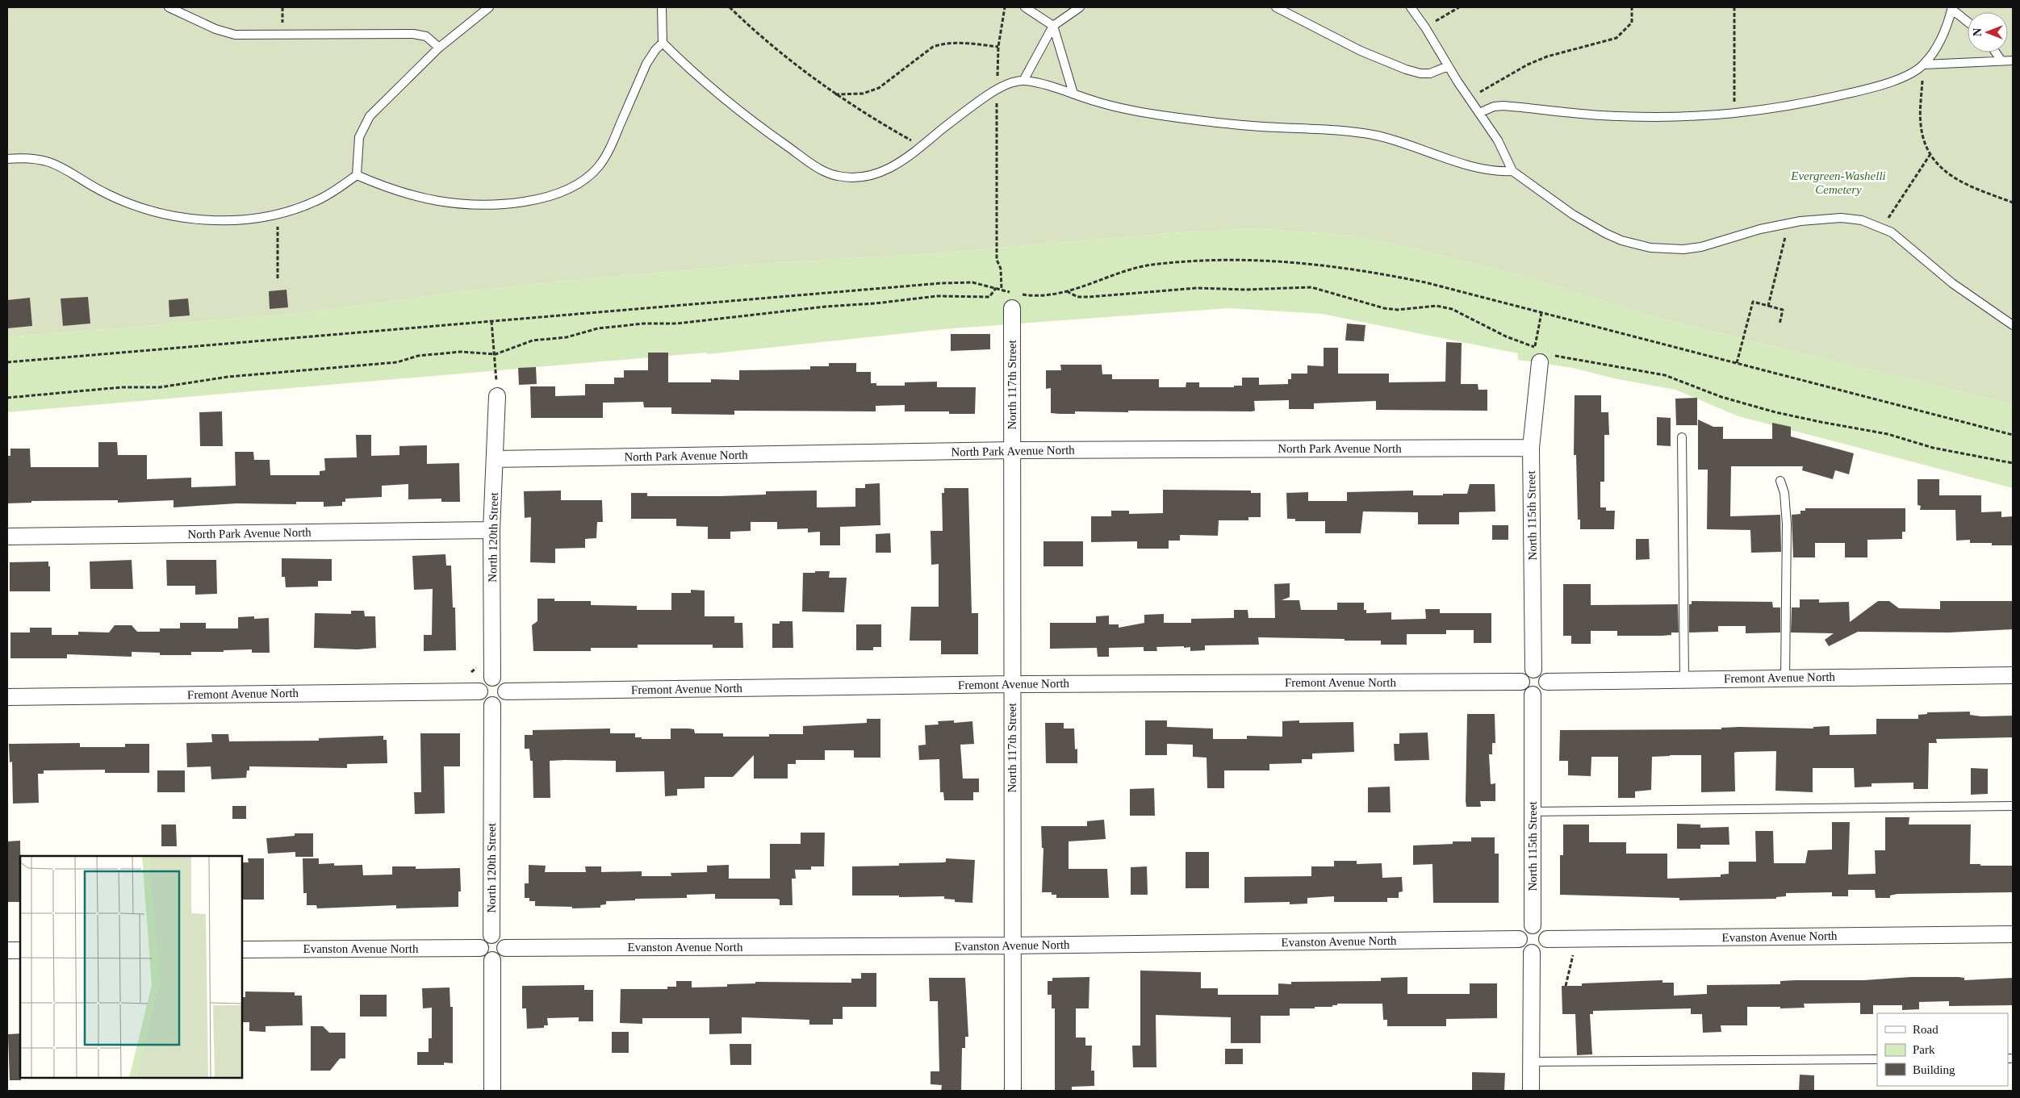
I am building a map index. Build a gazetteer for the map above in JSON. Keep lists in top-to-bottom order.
{
  "streets": {
    "street": [
      "North 117th Street",
      "North Park Avenue North",
      "North 115th Street",
      "North 120th Street",
      "Fremont Avenue North",
      "Evanston Avenue North"
    ]
  },
  "crossings": [
    ["North 117th Street", "North Park Avenue North"],
    ["North 117th Street", "Fremont Avenue North"],
    ["North 117th Street", "Evanston Avenue North"],
    ["North Park Avenue North", "North 115th Street"],
    ["North Park Avenue North", "North 120th Street"],
    ["North 115th Street", "Fremont Avenue North"],
    ["North 115th Street", "Evanston Avenue North"],
    ["North 120th Street", "Fremont Avenue North"],
    ["North 120th Street", "Evanston Avenue North"]
  ],
  "parks": ["Evergreen-Washelli Cemetery"],
  "legend": ["Road", "Park", "Building"],
  "north": "left"
}
